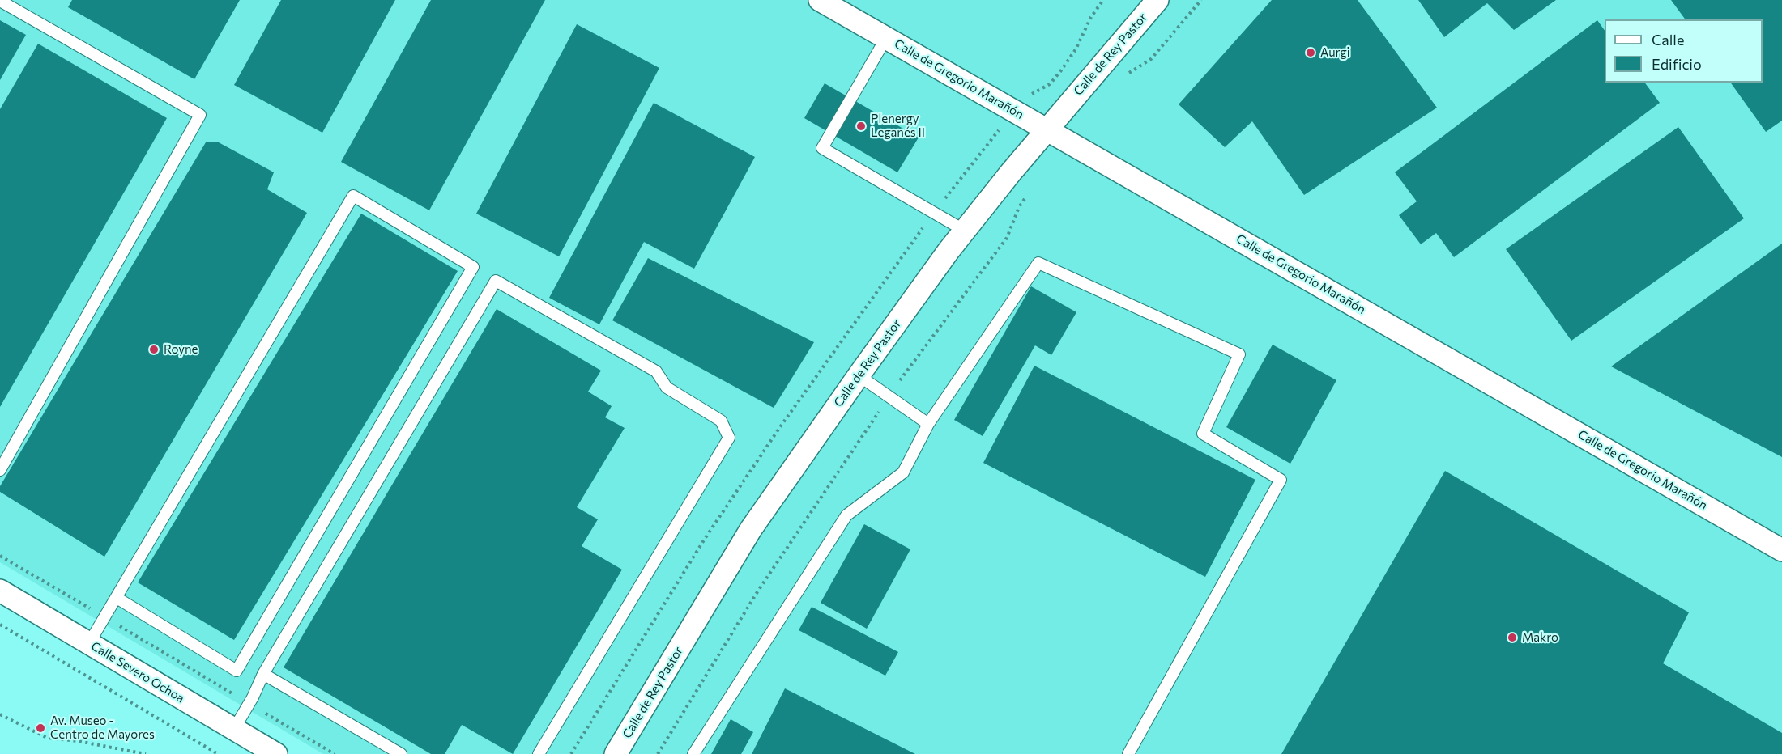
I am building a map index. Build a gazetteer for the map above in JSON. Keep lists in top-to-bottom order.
{
  "streets": {
    "street": ["Calle de Rey Pastor", "Calle de Gregorio Marañón", "Calle Severo Ochoa"]
  },
  "crossings": [
    ["Calle de Rey Pastor", "Calle de Gregorio Marañón"]
  ],
  "places": [
    "Aurgi",
    "Plenergy Leganés II",
    "Royne",
    "Makro",
    "Av. Museo - Centro de Mayores"
  ],
  "legend": ["Calle", "Edificio"]
}
